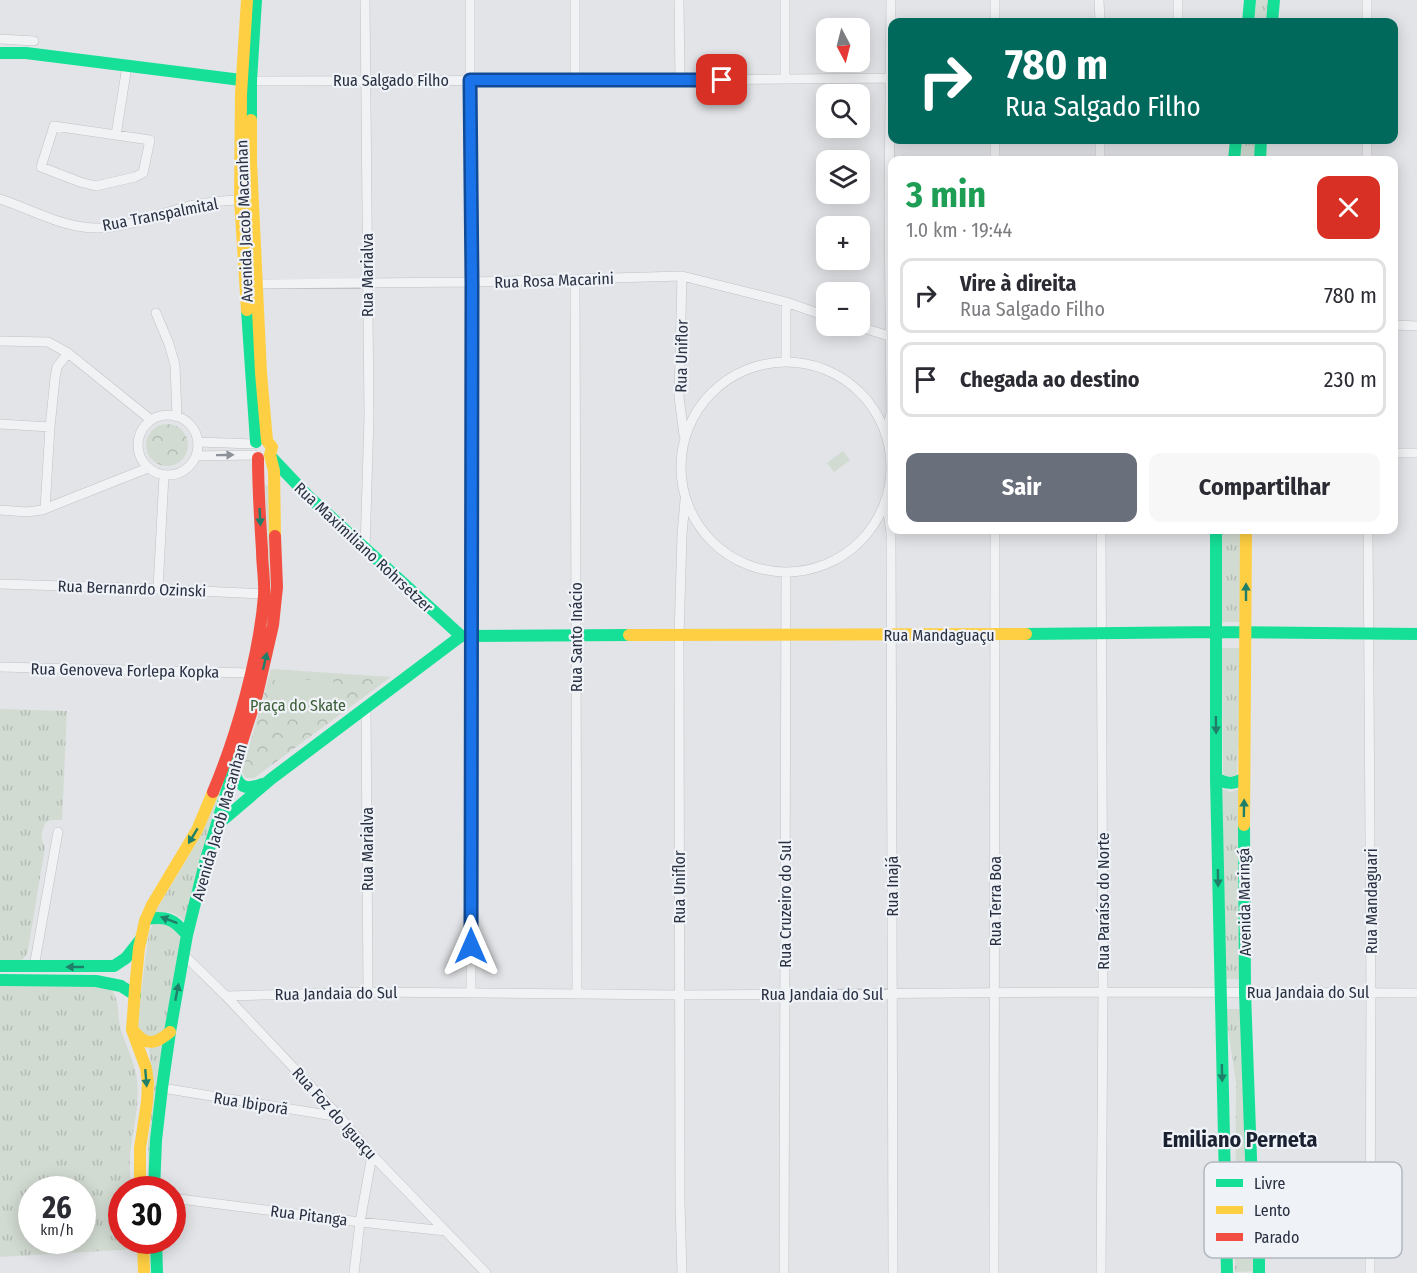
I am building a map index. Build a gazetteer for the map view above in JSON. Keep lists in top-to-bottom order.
{
  "streets": {
    "main road": [
      "Rua Salgado Filho",
      "Avenida Jacob Macanhan",
      "Rua Maximiliano Rohrsetzer",
      "Rua Mandaguaçu",
      "Avenida Maringá"
    ],
    "street": [
      "Rua Transpalmital",
      "Rua Marialva",
      "Rua Rosa Macarini",
      "Rua Uniflor",
      "Rua Bernanrdo Ozinski",
      "Rua Santo Inácio",
      "Rua Genoveva Forlepa Kopka",
      "Rua Inajá",
      "Rua Terra Boa",
      "Rua Paraíso do Norte",
      "Rua Mandaguari",
      "Rua Cruzeiro do Sul",
      "Rua Jandaia do Sul",
      "Rua Ibiporã",
      "Rua Foz do Iguaçu",
      "Rua Pitanga"
    ]
  },
  "crossings": [
    ["Rua Salgado Filho", "Avenida Jacob Macanhan"],
    ["Rua Salgado Filho", "Rua Marialva"],
    ["Rua Transpalmital", "Avenida Jacob Macanhan"],
    ["Avenida Jacob Macanhan", "Rua Rosa Macarini"],
    ["Avenida Jacob Macanhan", "Rua Maximiliano Rohrsetzer"],
    ["Avenida Jacob Macanhan", "Rua Bernanrdo Ozinski"],
    ["Avenida Jacob Macanhan", "Rua Genoveva Forlepa Kopka"],
    ["Avenida Jacob Macanhan", "Rua Ibiporã"],
    ["Avenida Jacob Macanhan", "Rua Foz do Iguaçu"],
    ["Rua Marialva", "Rua Rosa Macarini"],
    ["Rua Marialva", "Rua Maximiliano Rohrsetzer"],
    ["Rua Marialva", "Rua Jandaia do Sul"],
    ["Rua Rosa Macarini", "Rua Uniflor"],
    ["Rua Rosa Macarini", "Rua Santo Inácio"],
    ["Rua Uniflor", "Rua Mandaguaçu"],
    ["Rua Uniflor", "Rua Jandaia do Sul"],
    ["Rua Maximiliano Rohrsetzer", "Rua Mandaguaçu"],
    ["Rua Mandaguaçu", "Rua Santo Inácio"],
    ["Rua Mandaguaçu", "Rua Inajá"],
    ["Rua Mandaguaçu", "Rua Terra Boa"],
    ["Rua Mandaguaçu", "Rua Paraíso do Norte"],
    ["Rua Mandaguaçu", "Rua Mandaguari"],
    ["Rua Mandaguaçu", "Avenida Maringá"],
    ["Rua Mandaguaçu", "Rua Cruzeiro do Sul"],
    ["Rua Santo Inácio", "Rua Jandaia do Sul"],
    ["Rua Inajá", "Rua Jandaia do Sul"],
    ["Rua Terra Boa", "Rua Jandaia do Sul"],
    ["Rua Paraíso do Norte", "Rua Jandaia do Sul"],
    ["Rua Mandaguari", "Rua Jandaia do Sul"],
    ["Avenida Maringá", "Rua Jandaia do Sul"],
    ["Rua Cruzeiro do Sul", "Rua Jandaia do Sul"],
    ["Rua Jandaia do Sul", "Rua Foz do Iguaçu"],
    ["Rua Ibiporã", "Rua Foz do Iguaçu"],
    ["Rua Foz do Iguaçu", "Rua Pitanga"]
  ],
  "districts": ["Emiliano Perneta"],
  "parks": ["Praça do Skate"],
  "legend": ["Livre", "Lento", "Parado"],
  "north": "bottom",
  "page": {
    "map_buttons": ["+", "−"],
    "turn": ["780 m", "Rua Salgado Filho"],
    "heading": ["3 min", "1.0 km · 19:44"],
    "list": [
      {
        "name": "Vire à direita",
        "note": "Rua Salgado Filho",
        "value": "780 m"
      },
      {
        "name": "Chegada ao destino",
        "value": "230 m"
      }
    ],
    "buttons": ["Sair", "Compartilhar"],
    "speed": "26 km/h",
    "limit": "30"
  }
}
